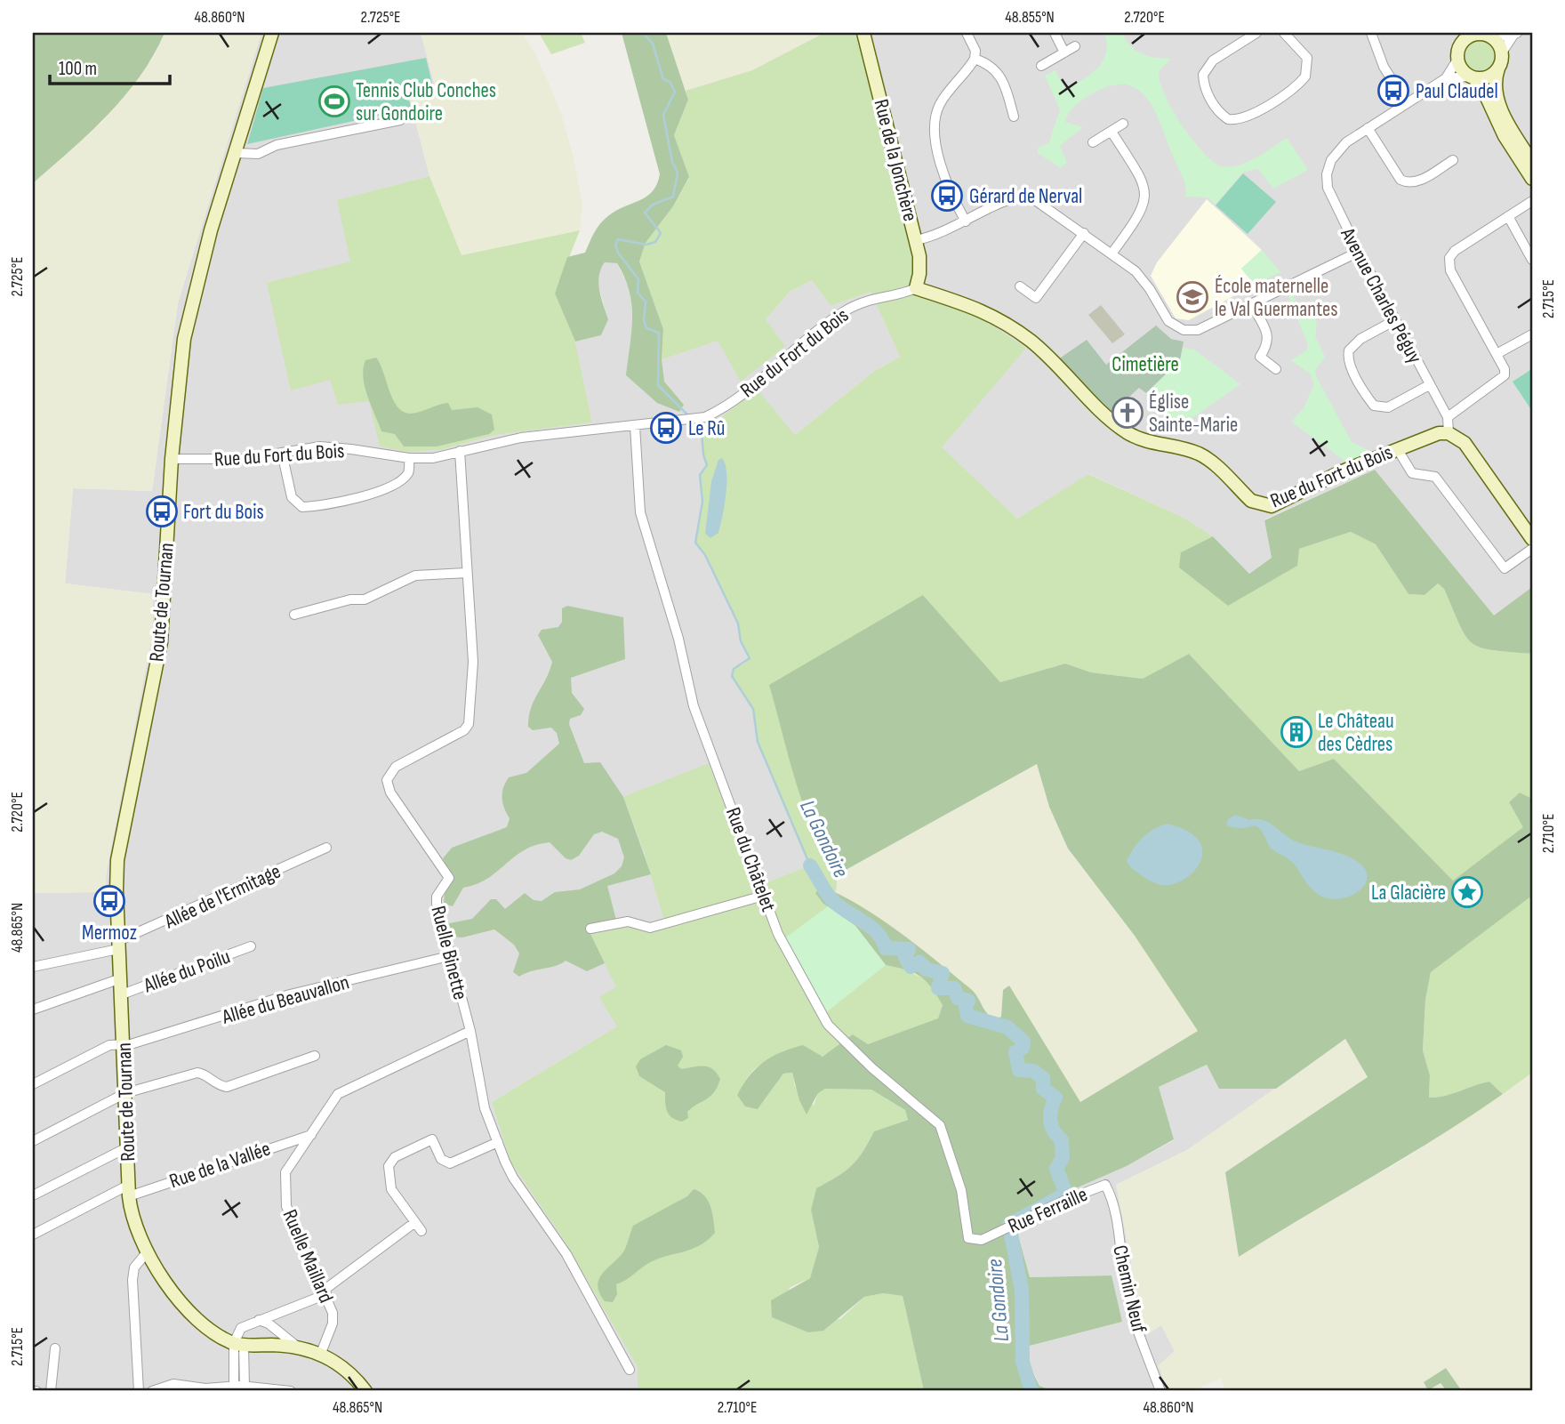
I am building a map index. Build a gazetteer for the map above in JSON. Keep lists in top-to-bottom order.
{
  "streets": {
    "main road": ["Rue de la Jonchère", "Rue du Fort du Bois", "Route de Tournan"],
    "street": [
      "Avenue Charles Péguy",
      "Rue du Châtelet",
      "Allée de l'Ermitage",
      "Ruelle Binette",
      "Allée du Poilu",
      "Allée du Beauvallon",
      "Rue de la Vallée",
      "Rue Ferraille",
      "Ruelle Maillard",
      "Chemin Neuf"
    ]
  },
  "crossings": [
    ["Rue de la Jonchère", "Rue du Fort du Bois"],
    ["Avenue Charles Péguy", "Rue du Fort du Bois"],
    ["Rue du Fort du Bois", "Route de Tournan"],
    ["Rue du Fort du Bois", "Rue du Châtelet"],
    ["Rue du Fort du Bois", "Ruelle Binette"],
    ["Route de Tournan", "Allée de l'Ermitage"],
    ["Route de Tournan", "Allée du Poilu"],
    ["Route de Tournan", "Allée du Beauvallon"],
    ["Route de Tournan", "Rue de la Vallée"],
    ["Rue du Châtelet", "Rue Ferraille"],
    ["Ruelle Binette", "Allée du Beauvallon"],
    ["Ruelle Binette", "Ruelle Maillard"],
    ["Rue de la Vallée", "Ruelle Maillard"],
    ["Rue Ferraille", "Chemin Neuf"]
  ],
  "water": ["La Gondoire"],
  "parks": ["Cimetière"],
  "places": {
    "bus stop": [
      "Paul Claudel",
      "Gérard de Nerval",
      "Le Rû",
      "Fort du Bois",
      "Mermoz"
    ],
    "sports": ["Tennis Club Conches sur Gondoire"],
    "school or university": ["École maternelle le Val Guermantes"],
    "church": ["Église Sainte-Marie"],
    "building": ["Le Château des Cèdres"],
    "place": ["La Glacière"]
  },
  "scale_bar": "100 m",
  "coordinates": [
    "48.860°N",
    "2.725°E",
    "48.855°N",
    "2.720°E",
    "2.715°E",
    "2.710°E",
    "48.865°N"
  ]
}
